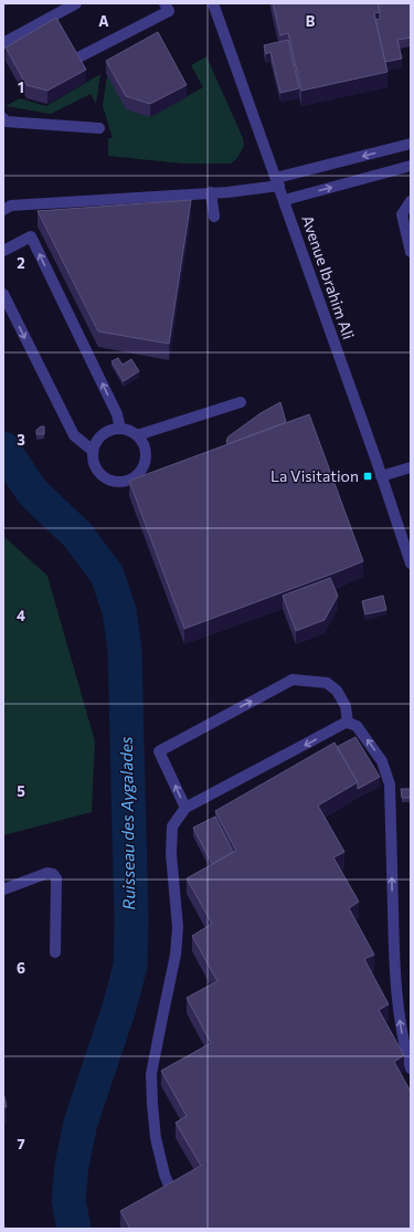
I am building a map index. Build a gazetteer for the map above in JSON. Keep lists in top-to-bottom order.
{
  "streets": {
    "street": ["Avenue Ibrahim Ali"]
  },
  "water": ["Ruisseau des Aygalades"],
  "places": {
    "transit": ["La Visitation"]
  },
  "grid": {
    "columns": ["A", "B"],
    "rows": [
      "1",
      "2",
      "3",
      "4",
      "5",
      "6",
      "7"
    ]
  }
}
